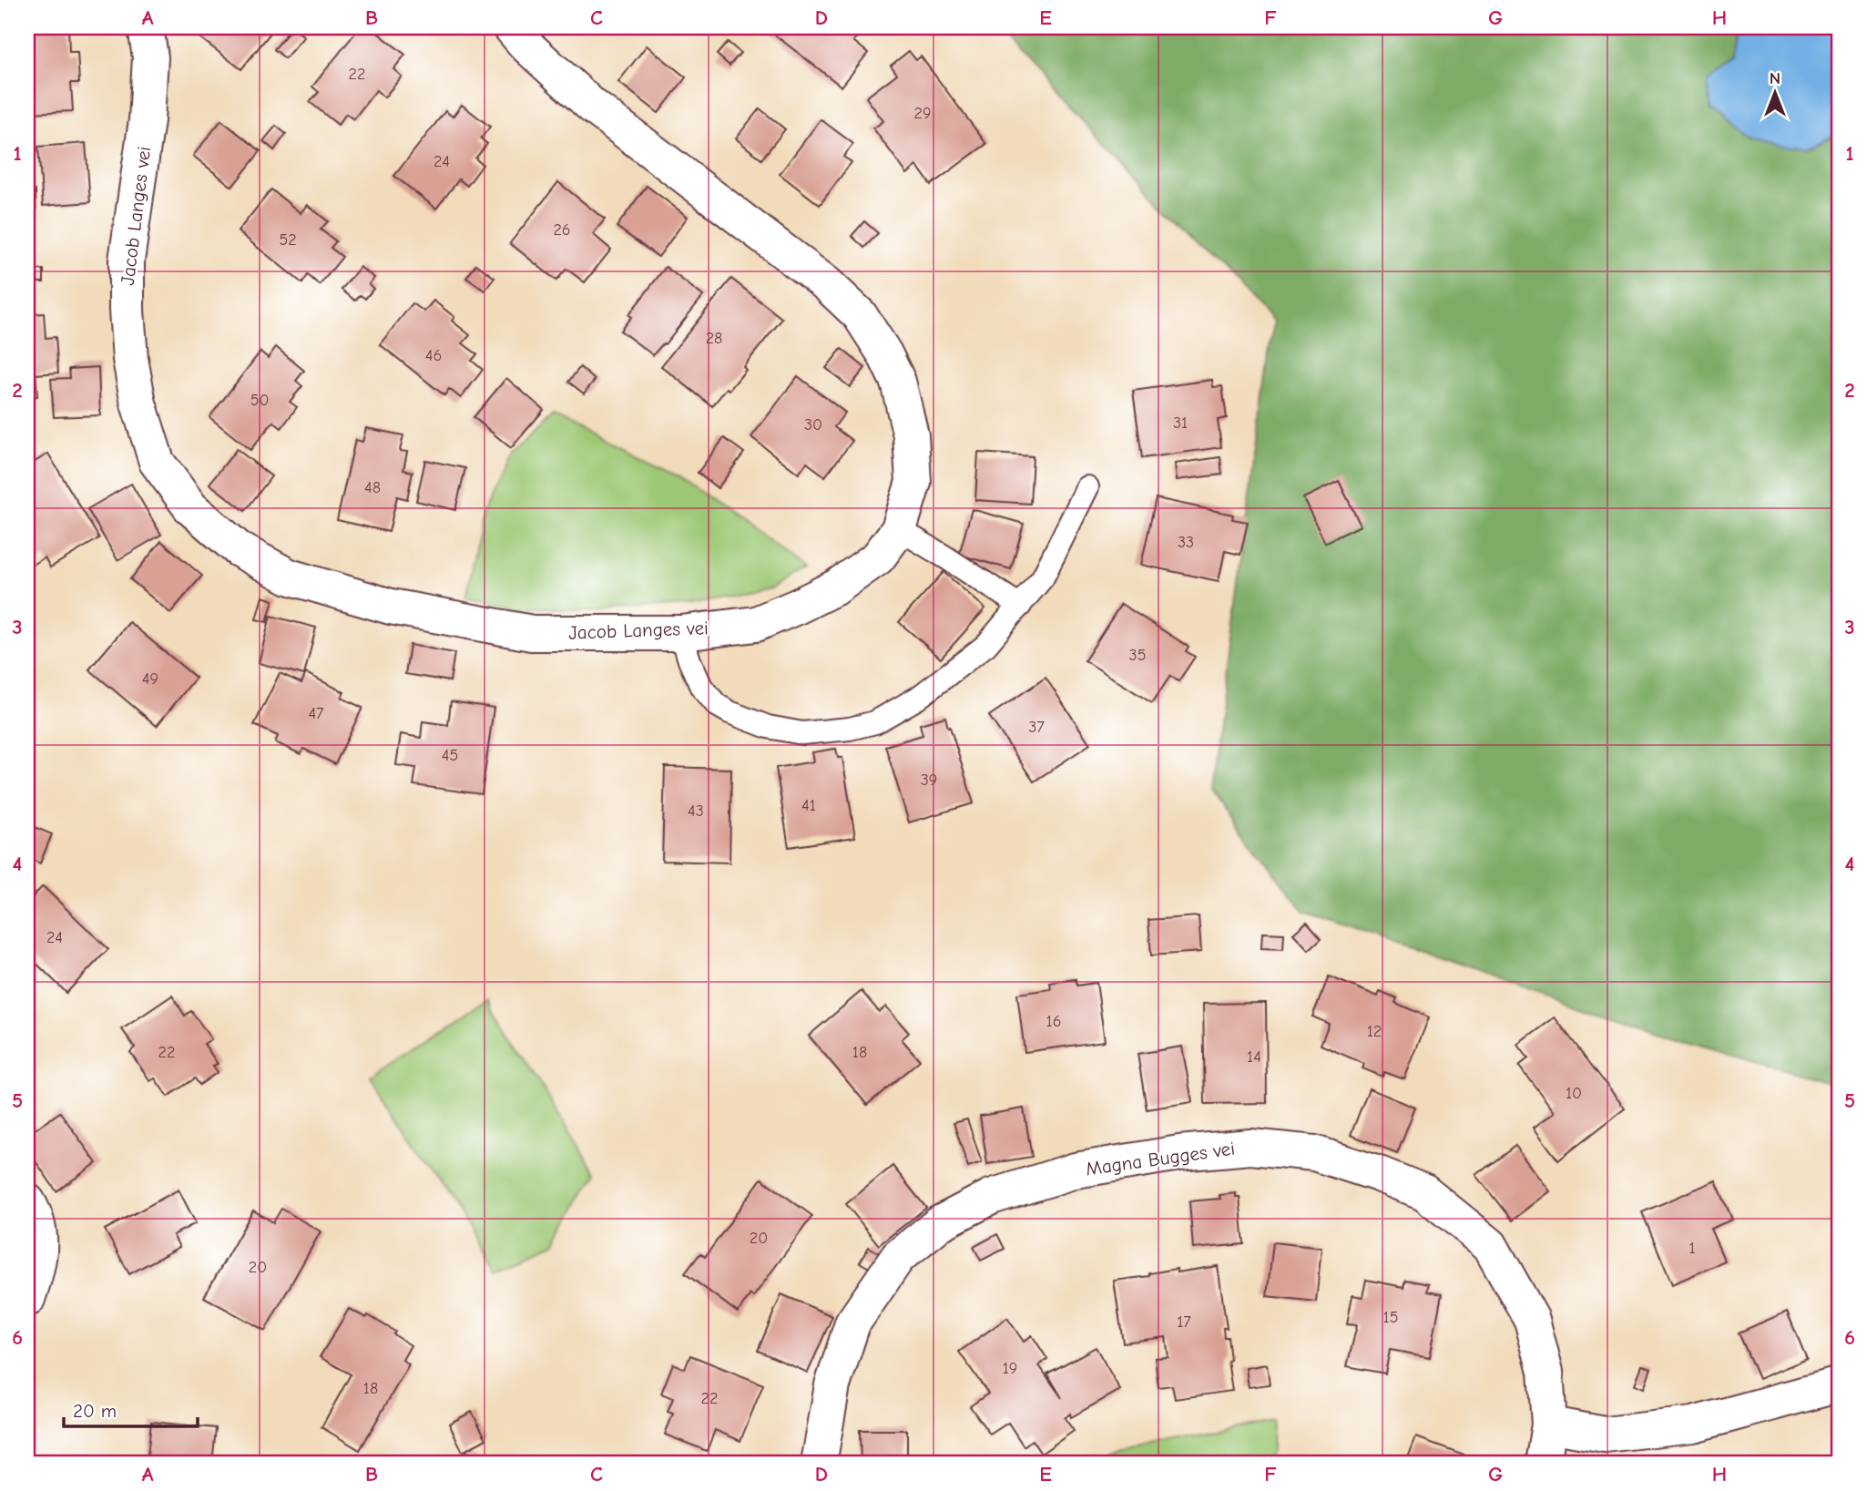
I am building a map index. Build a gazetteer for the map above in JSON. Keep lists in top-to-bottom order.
{
  "streets": {
    "street": ["Jacob Langes vei", "Magna Bugges vei"]
  },
  "house_numbers": [
    "22",
    "29",
    "24",
    "26",
    "52",
    "28",
    "46",
    "50",
    "31",
    "30",
    "48",
    "33",
    "35",
    "49",
    "47",
    "37",
    "45",
    "39",
    "41",
    "43",
    "24",
    "16",
    "12",
    "22",
    "18",
    "14",
    "10",
    "20",
    "1",
    "20",
    "15",
    "17",
    "19",
    "18",
    "22"
  ],
  "scale_bar": "20 m",
  "north": "top",
  "grid": {
    "columns": [
      "A",
      "B",
      "C",
      "D",
      "E",
      "F",
      "G",
      "H"
    ],
    "rows": [
      "1",
      "2",
      "3",
      "4",
      "5",
      "6"
    ]
  }
}
